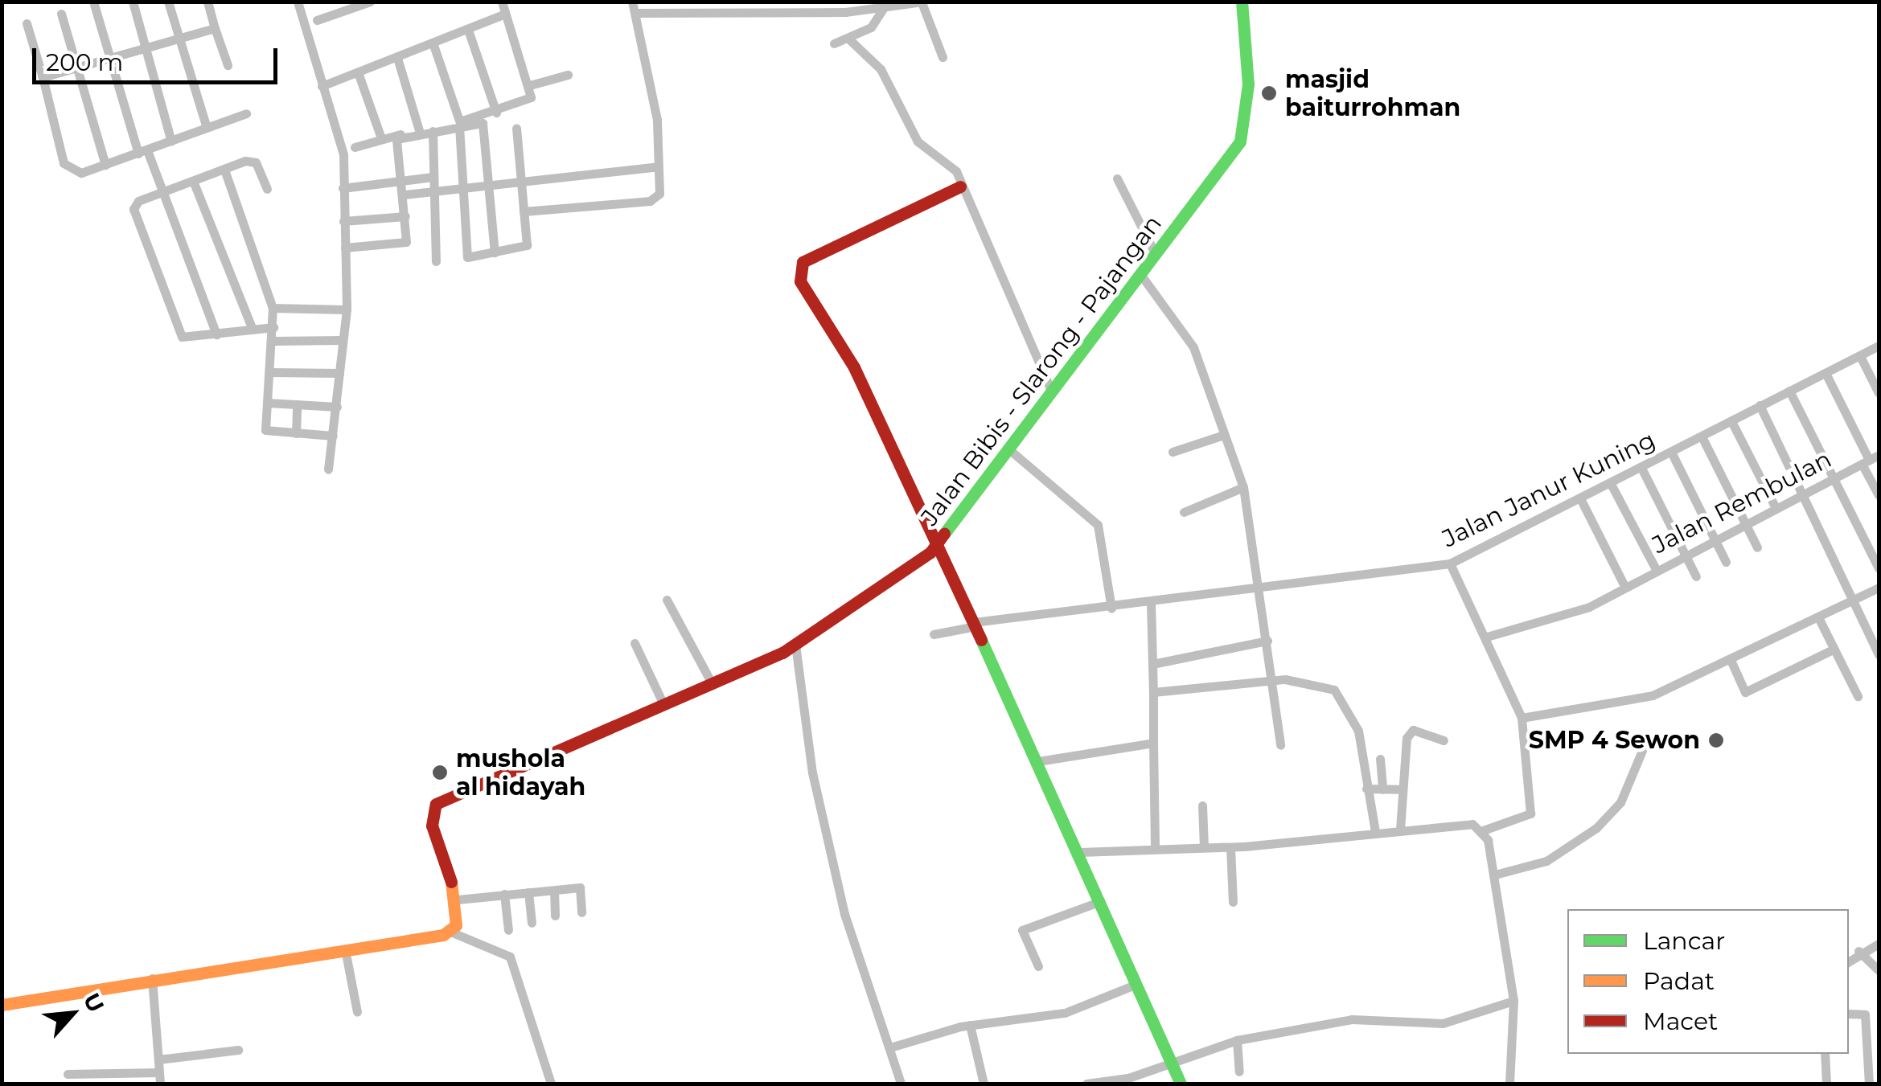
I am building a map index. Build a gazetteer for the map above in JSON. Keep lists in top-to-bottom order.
{
  "streets": {
    "main road": ["Jalan Bibis - Slarong - Pajangan"],
    "street": ["Jalan Janur Kuning", "Jalan Rembulan"]
  },
  "places": ["masjid baiturrohman", "SMP 4 Sewon", "mushola al hidayah"],
  "legend": ["Lancar", "Padat", "Macet"],
  "scale_bar": "200 m",
  "north": "top right"
}
